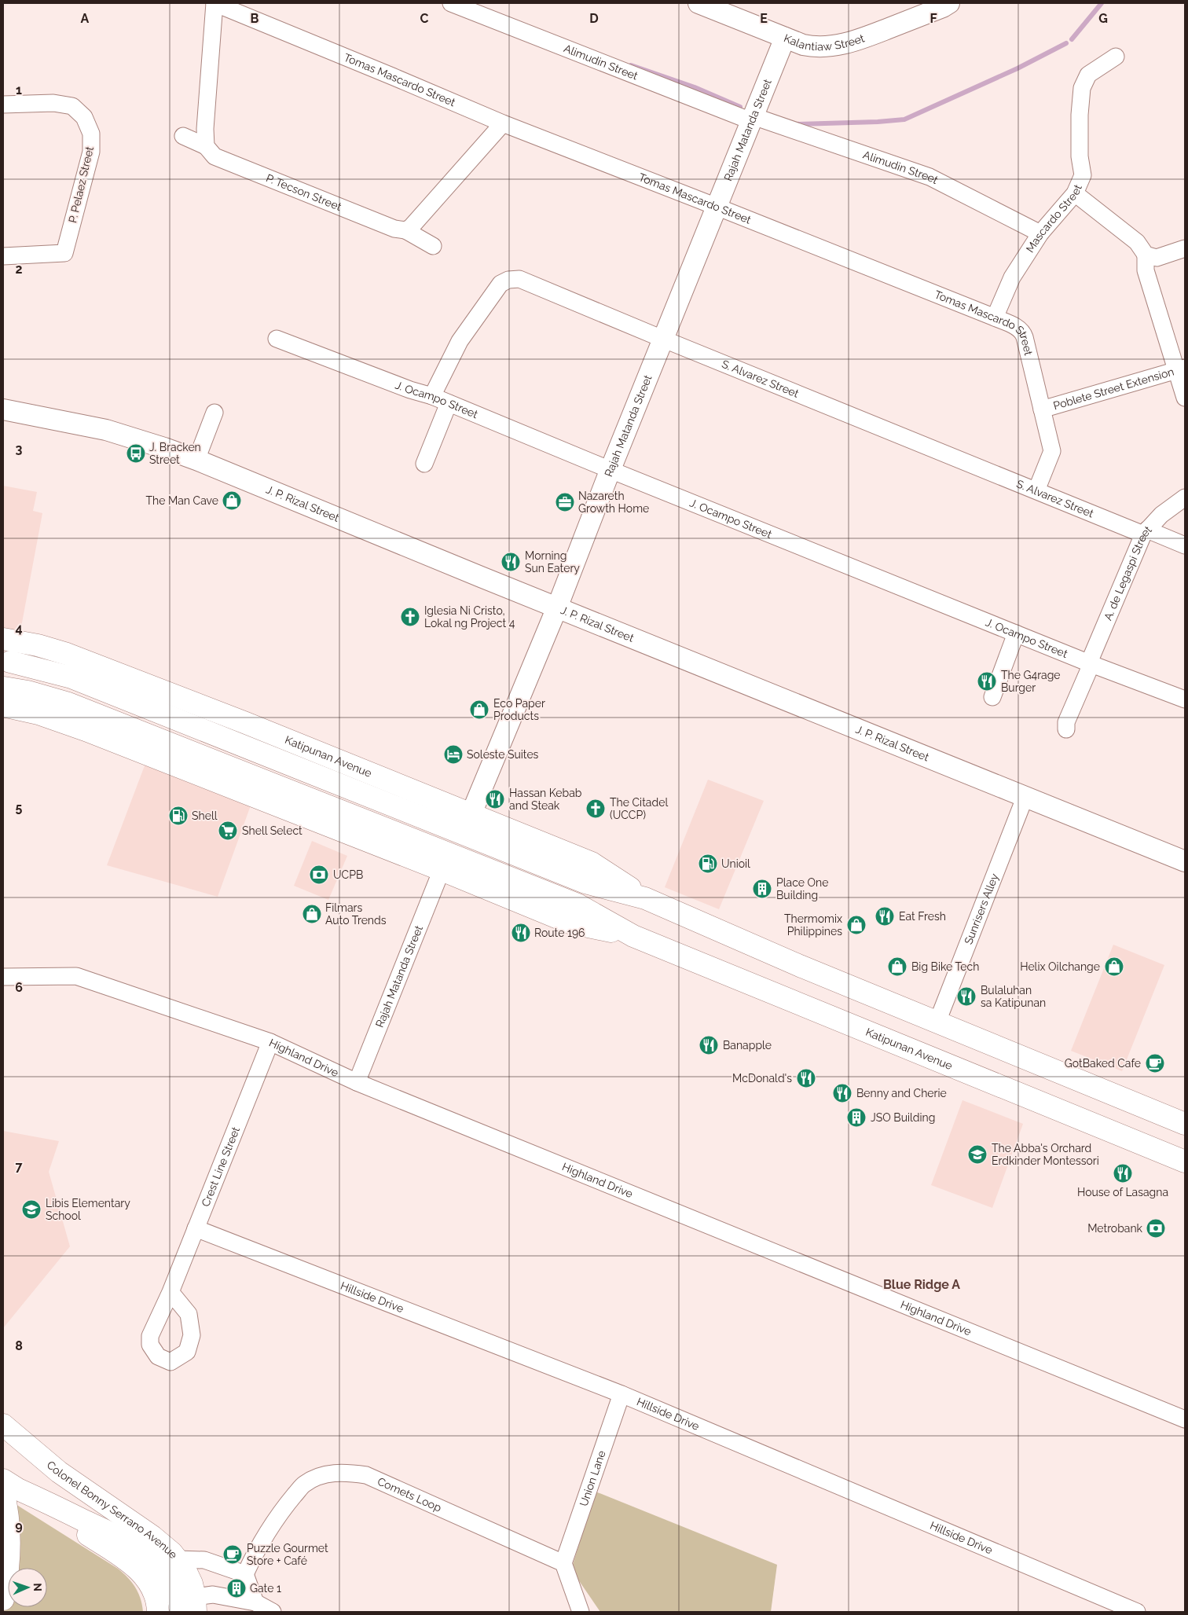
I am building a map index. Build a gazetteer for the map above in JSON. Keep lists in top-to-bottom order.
{
  "streets": {
    "main road": ["Katipunan Avenue", "Colonel Bonny Serrano Avenue"],
    "street": [
      "Kalantiaw Street",
      "Alimudin Street",
      "Tomas Mascardo Street",
      "Rajah Matanda Street",
      "P. Pelaez Street",
      "P. Tecson Street",
      "Mascardo Street",
      "S. Alvarez Street",
      "Poblete Street Extension",
      "J. Ocampo Street",
      "J. P. Rizal Street",
      "A. de Legaspi Street",
      "Sunrisers Alley",
      "Highland Drive",
      "Crest Line Street",
      "Hillside Drive",
      "Union Lane",
      "Comets Loop"
    ]
  },
  "crossings": [
    ["Kalantiaw Street", "Rajah Matanda Street"],
    ["Alimudin Street", "Rajah Matanda Street"],
    ["Alimudin Street", "Mascardo Street"],
    ["Tomas Mascardo Street", "Rajah Matanda Street"],
    ["Tomas Mascardo Street", "Mascardo Street"],
    ["Tomas Mascardo Street", "S. Alvarez Street"],
    ["Tomas Mascardo Street", "Poblete Street Extension"],
    ["Rajah Matanda Street", "S. Alvarez Street"],
    ["Rajah Matanda Street", "J. Ocampo Street"],
    ["Rajah Matanda Street", "J. P. Rizal Street"],
    ["Rajah Matanda Street", "Katipunan Avenue"],
    ["Rajah Matanda Street", "Highland Drive"],
    ["S. Alvarez Street", "J. Ocampo Street"],
    ["S. Alvarez Street", "A. de Legaspi Street"],
    ["J. Ocampo Street", "A. de Legaspi Street"],
    ["J. P. Rizal Street", "Sunrisers Alley"],
    ["Katipunan Avenue", "Sunrisers Alley"],
    ["Highland Drive", "Crest Line Street"],
    ["Crest Line Street", "Hillside Drive"],
    ["Hillside Drive", "Union Lane"],
    ["Union Lane", "Comets Loop"]
  ],
  "districts": ["Blue Ridge A"],
  "places": {
    "bus stop": ["J. Bracken Street"],
    "shop": [
      "The Man Cave",
      "Eco Paper Products",
      "Filmars Auto Trends",
      "Thermomix Philippines",
      "Big Bike Tech",
      "Helix Oilchange"
    ],
    "office": ["Nazareth Growth Home"],
    "restaurant": [
      "Morning Sun Eatery",
      "The G4rage Burger",
      "Hassan Kebab and Steak",
      "Eat Fresh",
      "Route 196",
      "Bulaluhan sa Katipunan",
      "Banapple",
      "McDonald's",
      "Benny and Cherie",
      "House of Lasagna"
    ],
    "church": ["Iglesia Ni Cristo, Lokal ng Project 4", "The Citadel (UCCP)"],
    "hotel": ["Soleste Suites"],
    "fuel station": ["Shell", "Unioil"],
    "supermarket": ["Shell Select"],
    "bank": ["UCPB", "Metrobank"],
    "building": ["Place One Building", "JSO Building", "Gate 1"],
    "cafe": ["GotBaked Cafe", "Puzzle Gourmet Store + Café"],
    "school or university": ["The Abba's Orchard Erdkinder Montessori", "Libis Elementary School"]
  },
  "north": "right",
  "grid": {
    "columns": [
      "A",
      "B",
      "C",
      "D",
      "E",
      "F",
      "G"
    ],
    "rows": [
      "1",
      "2",
      "3",
      "4",
      "5",
      "6",
      "7",
      "8",
      "9"
    ]
  }
}
